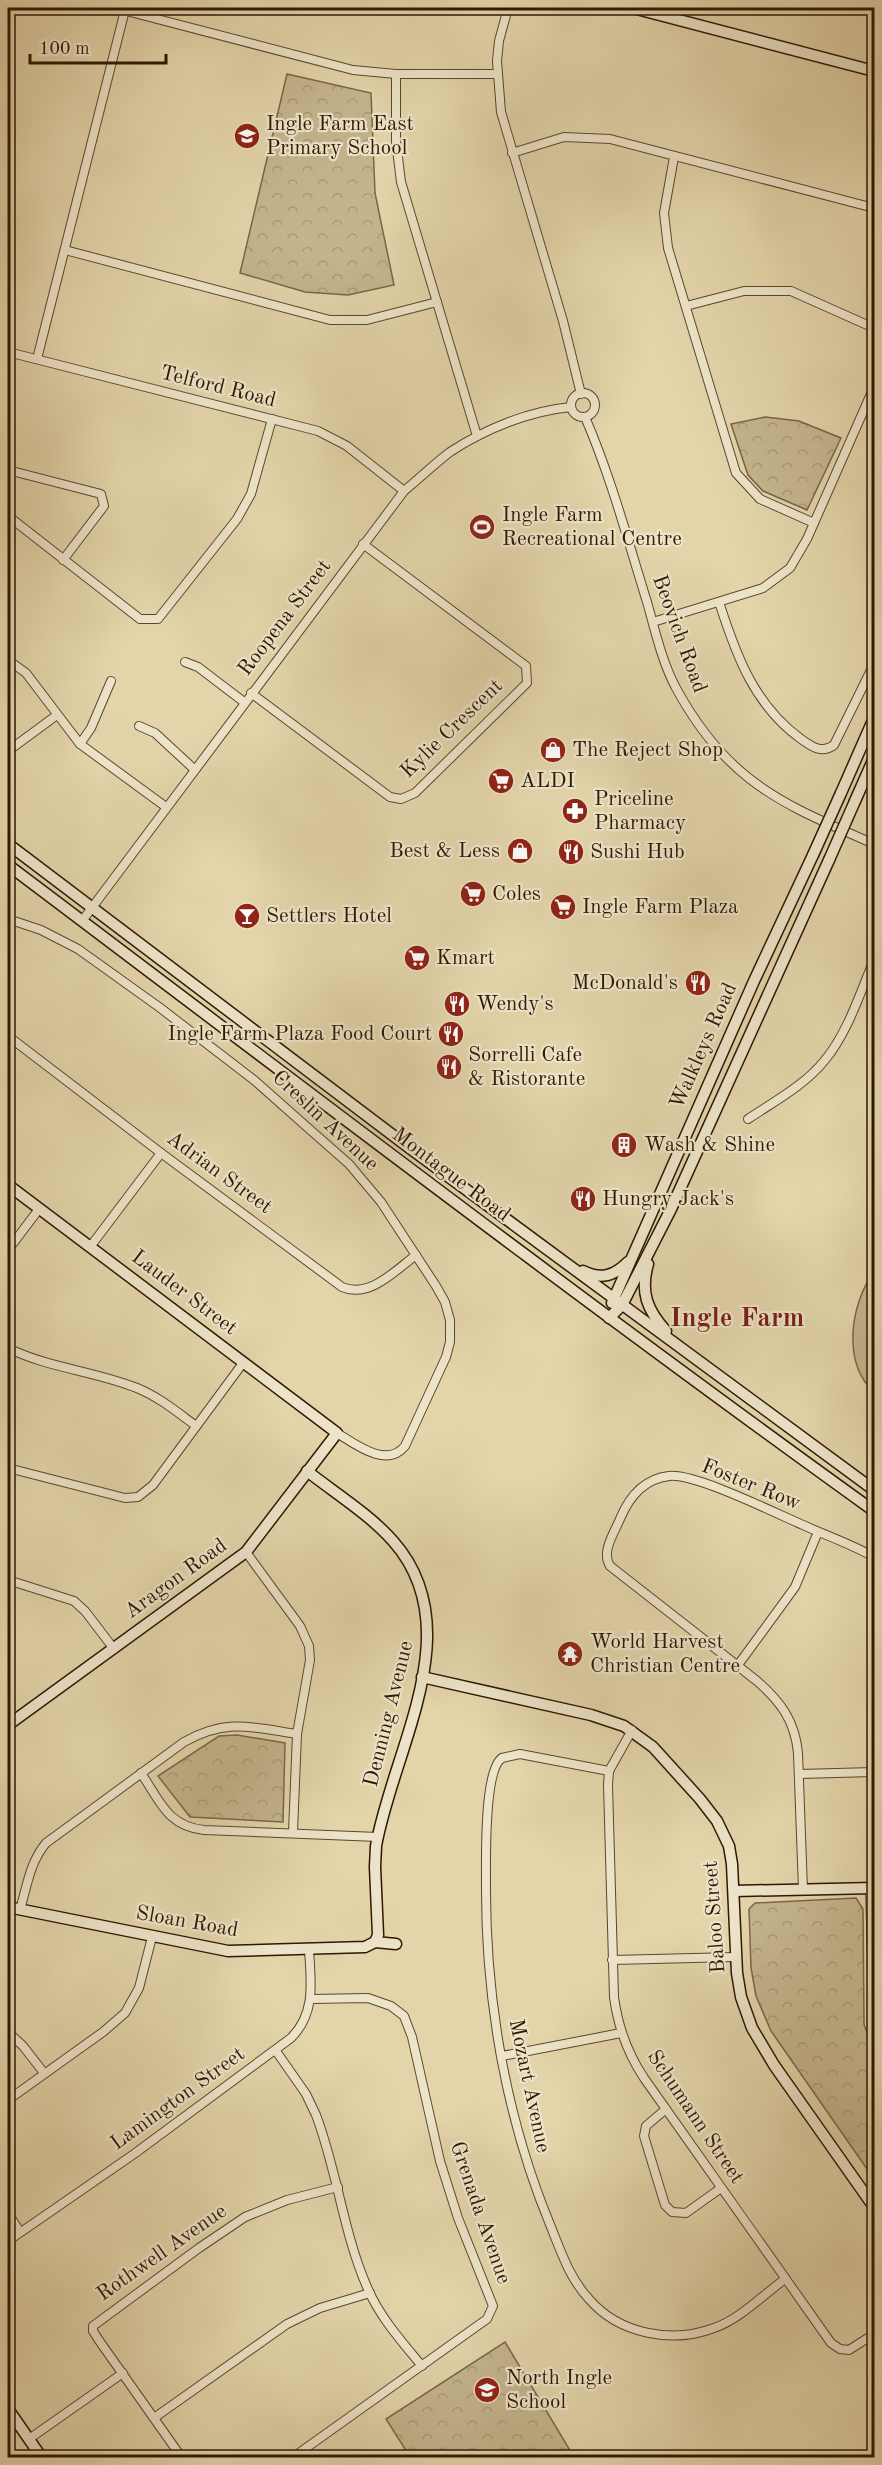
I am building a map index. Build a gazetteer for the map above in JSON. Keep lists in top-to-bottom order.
{
  "streets": {
    "main road": [
      "Walkleys Road",
      "Montague Road",
      "Lauder Street",
      "Aragon Road",
      "Denning Avenue",
      "Baloo Street",
      "Sloan Road"
    ],
    "street": [
      "Telford Road",
      "Roopena Street",
      "Beovich Road",
      "Kylie Crescent",
      "Creslin Avenue",
      "Adrian Street",
      "Foster Row",
      "Mozart Avenue",
      "Lamington Street",
      "Schumann Street",
      "Grenada Avenue",
      "Rothwell Avenue"
    ]
  },
  "crossings": [
    ["Telford Road", "Roopena Street"],
    ["Roopena Street", "Beovich Road"],
    ["Roopena Street", "Kylie Crescent"],
    ["Roopena Street", "Montague Road"],
    ["Walkleys Road", "Montague Road"],
    ["Creslin Avenue", "Adrian Street"],
    ["Creslin Avenue", "Lauder Street"],
    ["Creslin Avenue", "Aragon Road"],
    ["Lauder Street", "Aragon Road"],
    ["Aragon Road", "Denning Avenue"],
    ["Denning Avenue", "Baloo Street"],
    ["Denning Avenue", "Sloan Road"],
    ["Sloan Road", "Lamington Street"],
    ["Mozart Avenue", "Schumann Street"],
    ["Lamington Street", "Grenada Avenue"]
  ],
  "districts": ["Ingle Farm"],
  "places": {
    "school or university": ["Ingle Farm East Primary School", "North Ingle School"],
    "sports": ["Ingle Farm Recreational Centre"],
    "shop": ["The Reject Shop", "Best & Less"],
    "supermarket": [
      "ALDI",
      "Coles",
      "Ingle Farm Plaza",
      "Kmart"
    ],
    "pharmacy": ["Priceline Pharmacy"],
    "restaurant": [
      "Sushi Hub",
      "McDonald's",
      "Wendy's",
      "Ingle Farm Plaza Food Court",
      "Sorrelli Cafe & Ristorante",
      "Hungry Jack's"
    ],
    "bar": ["Settlers Hotel"],
    "building": ["Wash & Shine"],
    "temple": ["World Harvest Christian Centre"]
  },
  "scale_bar": "100 m"
}
